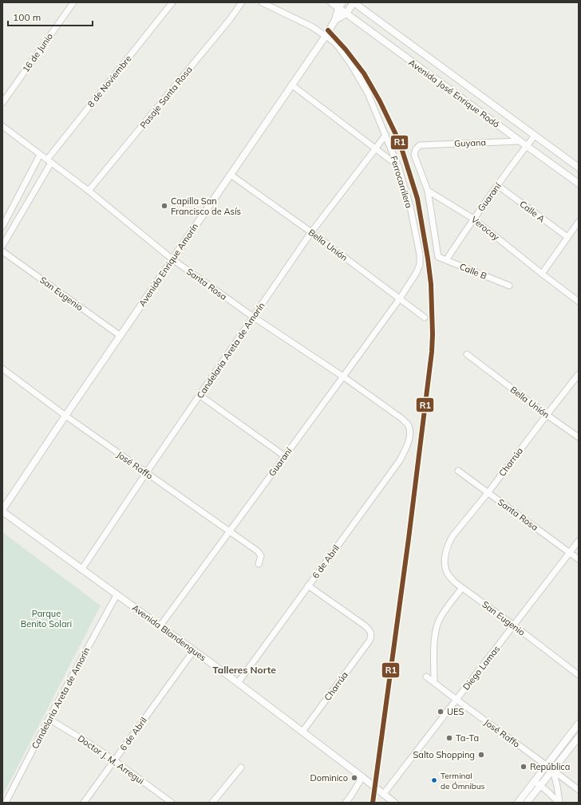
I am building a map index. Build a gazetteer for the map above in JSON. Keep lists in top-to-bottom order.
{
  "streets": {
    "street": [
      "16 de Junio",
      "8 de Noviembre",
      "Avenida José Enrique Rodó",
      "Pasaje Santa Rosa",
      "Guyana",
      "Ferrocarrilera",
      "Guaraní",
      "Calle A",
      "Verocay",
      "Bella Unión",
      "Avenida Enrique Amorín",
      "Calle B",
      "Santa Rosa",
      "San Eugenio",
      "Candelaria Areta de Amorín",
      "Charrúa",
      "José Raffo",
      "6 de Abril",
      "Avenida Blandengues",
      "Diego Lamas",
      "Doctor J. M. Arregui"
    ]
  },
  "crossings": [
    ["8 de Noviembre", "Santa Rosa"],
    ["Avenida José Enrique Rodó", "Guyana"],
    ["Avenida José Enrique Rodó", "Guaraní"],
    ["Avenida José Enrique Rodó", "Avenida Enrique Amorín"],
    ["Pasaje Santa Rosa", "Santa Rosa"],
    ["Guyana", "Verocay"],
    ["Guyana", "Calle B"],
    ["Ferrocarrilera", "Guaraní"],
    ["Ferrocarrilera", "Bella Unión"],
    ["Ferrocarrilera", "Avenida Enrique Amorín"],
    ["Ferrocarrilera", "Candelaria Areta de Amorín"],
    ["Guaraní", "Calle A"],
    ["Guaraní", "Verocay"],
    ["Guaraní", "Bella Unión"],
    ["Guaraní", "Calle B"],
    ["Guaraní", "Santa Rosa"],
    ["Guaraní", "José Raffo"],
    ["Guaraní", "Avenida Blandengues"],
    ["Verocay", "Calle B"],
    ["Bella Unión", "Avenida Enrique Amorín"],
    ["Bella Unión", "Candelaria Areta de Amorín"],
    ["Bella Unión", "Charrúa"],
    ["Avenida Enrique Amorín", "Santa Rosa"],
    ["Avenida Enrique Amorín", "San Eugenio"],
    ["Avenida Enrique Amorín", "José Raffo"],
    ["Avenida Enrique Amorín", "Avenida Blandengues"],
    ["Santa Rosa", "Candelaria Areta de Amorín"],
    ["Santa Rosa", "Charrúa"],
    ["Santa Rosa", "6 de Abril"],
    ["Santa Rosa", "Diego Lamas"],
    ["San Eugenio", "Charrúa"],
    ["San Eugenio", "Diego Lamas"],
    ["Candelaria Areta de Amorín", "José Raffo"],
    ["Candelaria Areta de Amorín", "Avenida Blandengues"],
    ["Candelaria Areta de Amorín", "Doctor J. M. Arregui"],
    ["Charrúa", "6 de Abril"],
    ["Charrúa", "Avenida Blandengues"],
    ["José Raffo", "Diego Lamas"],
    ["6 de Abril", "Avenida Blandengues"],
    ["6 de Abril", "Doctor J. M. Arregui"],
    ["Avenida Blandengues", "Diego Lamas"]
  ],
  "districts": ["Talleres Norte"],
  "parks": ["Parque Benito Solari"],
  "places": [
    "Capilla San Francisco de Asís",
    "UES",
    "Ta-Ta",
    "Salto Shopping",
    "República",
    "Dominico",
    "Terminal de Ómnibus"
  ],
  "lines": ["transit line R1"],
  "scale_bar": "100 m"
}
